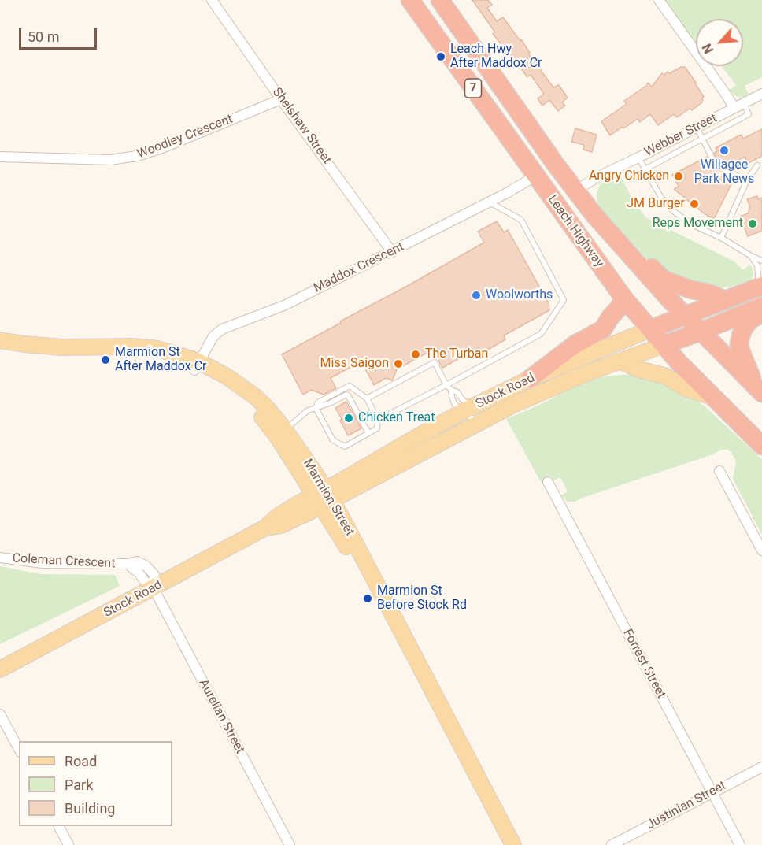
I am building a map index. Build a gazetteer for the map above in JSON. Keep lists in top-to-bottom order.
{
  "streets": {
    "highway": ["7", "Leach Highway", "Stock Road"],
    "main road": ["Marmion Street"],
    "street": [
      "Shelshaw Street",
      "Webber Street",
      "Woodley Crescent",
      "Maddox Crescent",
      "Coleman Crescent",
      "Forrest Street",
      "Aurelian Street",
      "Justinian Street"
    ]
  },
  "crossings": [
    ["Shelshaw Street", "Woodley Crescent"],
    ["Shelshaw Street", "Maddox Crescent"],
    ["Webber Street", "Leach Highway"],
    ["Leach Highway", "Maddox Crescent"],
    ["Leach Highway", "Stock Road"],
    ["Maddox Crescent", "Marmion Street"],
    ["Stock Road", "Marmion Street"],
    ["Stock Road", "Coleman Crescent"],
    ["Stock Road", "Aurelian Street"],
    ["Coleman Crescent", "Aurelian Street"],
    ["Forrest Street", "Justinian Street"]
  ],
  "places": [
    "Leach Hwy After Maddox Cr",
    "Willagee Park News",
    "Angry Chicken",
    "JM Burger",
    "Reps Movement",
    "Woolworths",
    "The Turban",
    "Marmion St After Maddox Cr",
    "Miss Saigon",
    "Chicken Treat",
    "Marmion St Before Stock Rd"
  ],
  "legend": ["Road", "Park", "Building"],
  "scale_bar": "50 m",
  "north": "bottom left"
}
